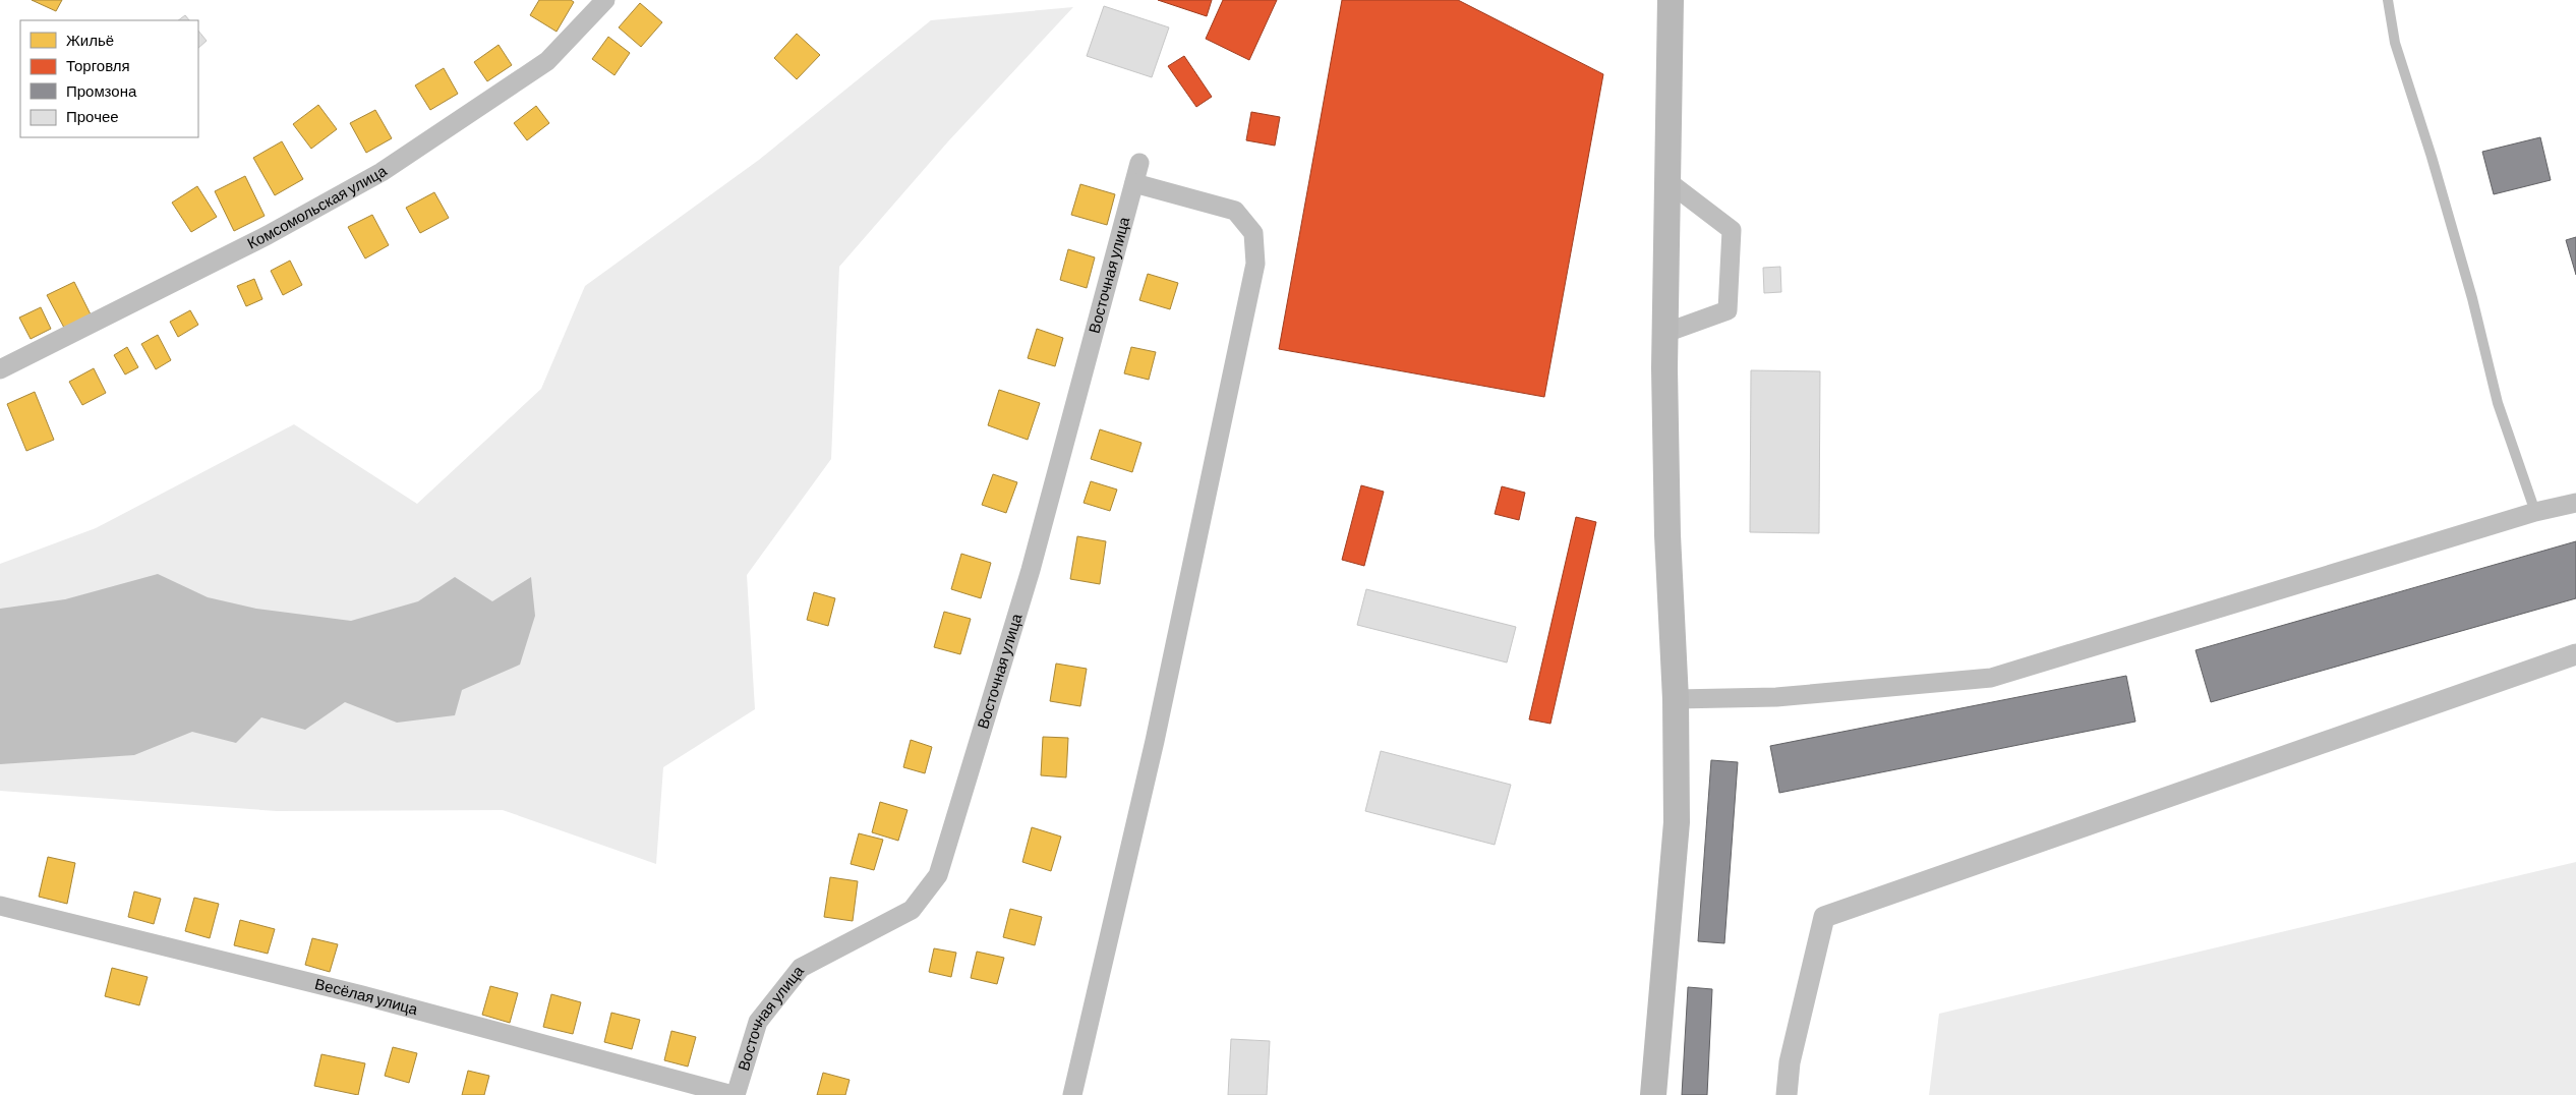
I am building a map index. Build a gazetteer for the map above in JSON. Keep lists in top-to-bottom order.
{
  "streets": {
    "street": ["Комсомольская улица", "Восточная улица", "Весёлая улица"]
  },
  "crossings": [
    ["Восточная улица", "Весёлая улица"]
  ],
  "legend": [
    "Жильё",
    "Торговля",
    "Промзона",
    "Прочее"
  ]
}
